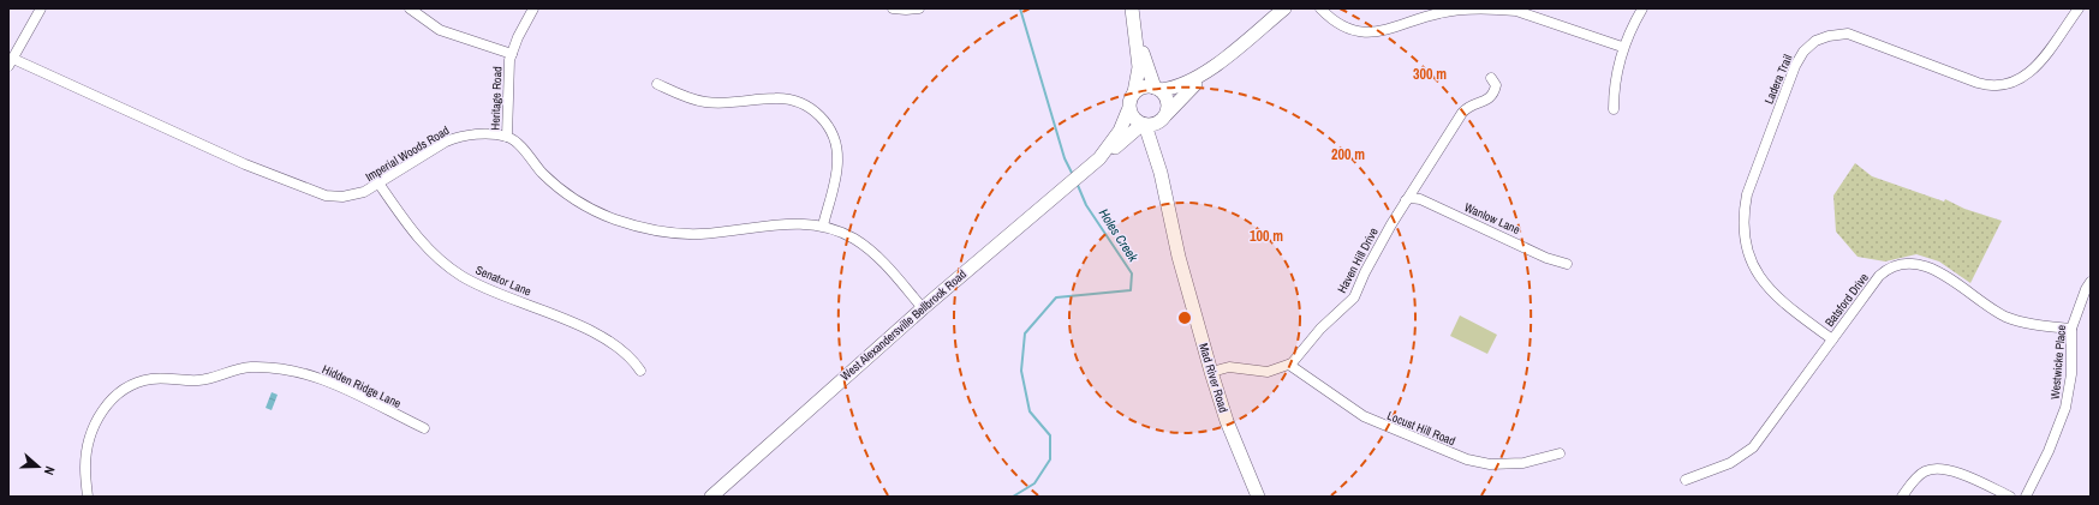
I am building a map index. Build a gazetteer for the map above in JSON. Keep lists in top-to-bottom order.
{
  "streets": {
    "main road": ["West Alexandersville Bellbrook Road", "Mad River Road"],
    "street": [
      "Ladera Trail",
      "Heritage Road",
      "Imperial Woods Road",
      "Wanlow Lane",
      "Haven Hill Drive",
      "Senator Lane",
      "Batsford Drive",
      "Westwicke Place",
      "Hidden Ridge Lane",
      "Locust Hill Road"
    ]
  },
  "crossings": [
    ["Ladera Trail", "Batsford Drive"],
    ["Heritage Road", "Imperial Woods Road"],
    ["Imperial Woods Road", "Senator Lane"],
    ["Wanlow Lane", "Haven Hill Drive"],
    ["Haven Hill Drive", "Locust Hill Road"],
    ["Batsford Drive", "Westwicke Place"],
    ["West Alexandersville Bellbrook Road", "Mad River Road"]
  ],
  "water": ["Holes Creek"],
  "north": "right",
  "rings": ["300 m", "200 m", "100 m"]
}
